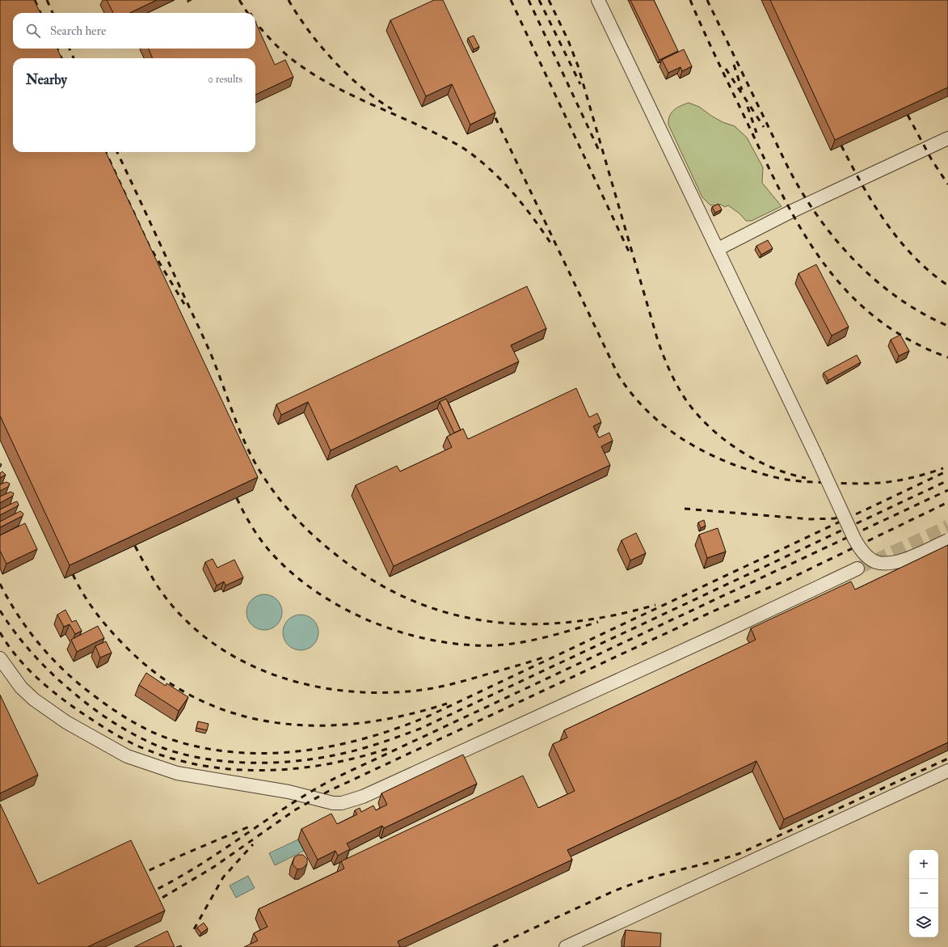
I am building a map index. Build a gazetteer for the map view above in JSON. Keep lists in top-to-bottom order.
{
  "page": {
    "search": "Search here",
    "heading": ["Nearby", "0 results"],
    "map_buttons": ["+", "−"]
  }
}
